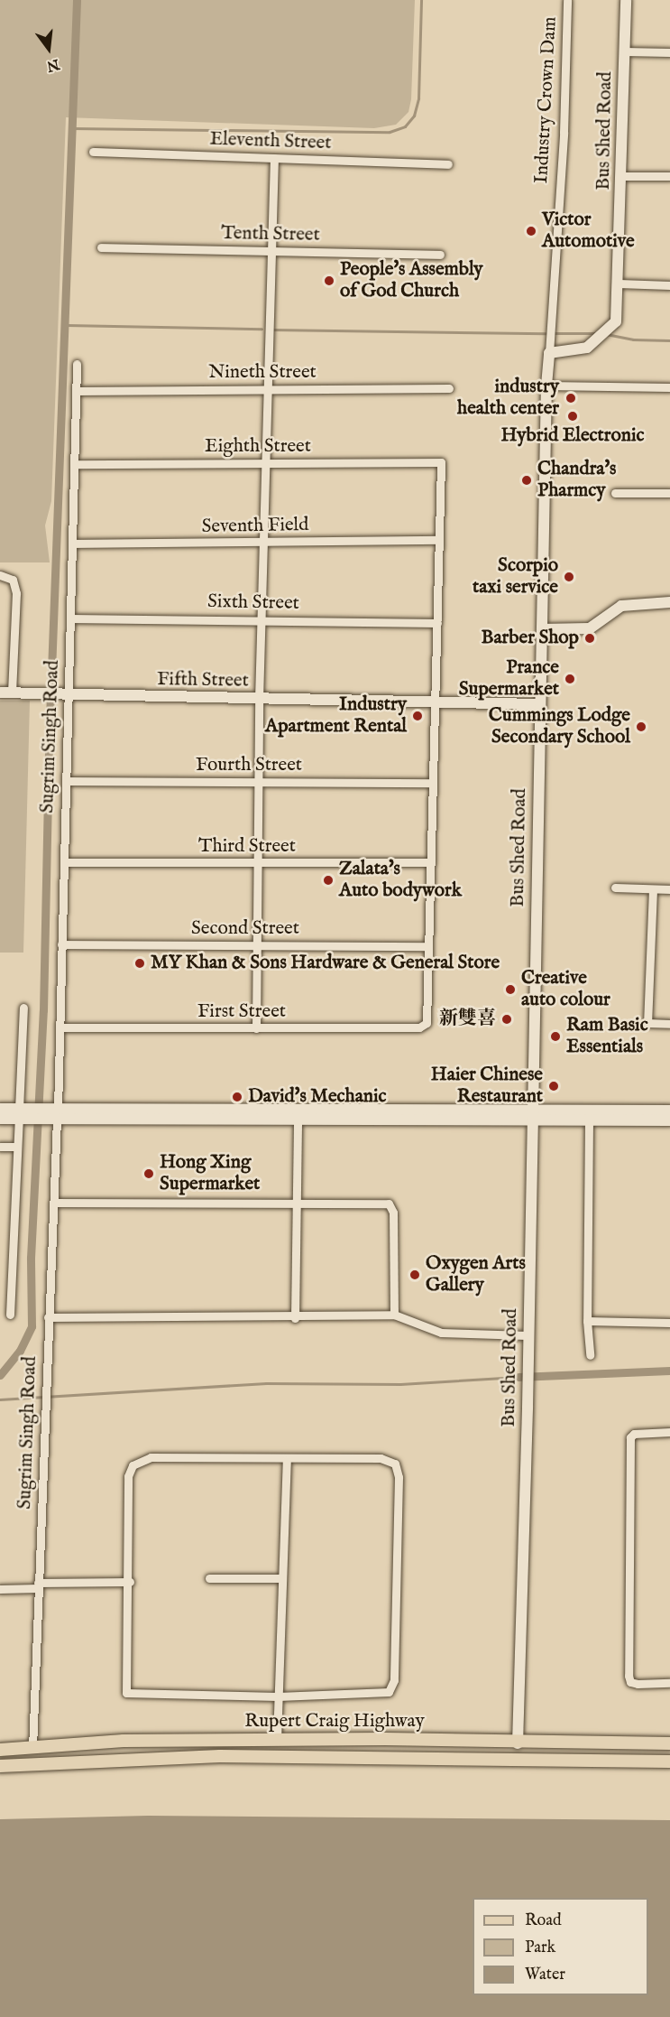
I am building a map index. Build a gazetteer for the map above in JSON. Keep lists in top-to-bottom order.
{
  "streets": {
    "main road": ["Rupert Craig Highway"],
    "street": [
      "Industry Crown Dam",
      "Bus Shed Road",
      "Eleventh Street",
      "Tenth Street",
      "Nineth Street",
      "Eighth Street",
      "Seventh Field",
      "Sixth Street",
      "Fifth Street",
      "Sugrim Singh Road",
      "Fourth Street",
      "Third Street",
      "Second Street",
      "First Street"
    ]
  },
  "crossings": [
    ["Industry Crown Dam", "Bus Shed Road"],
    ["Bus Shed Road", "Fifth Street"],
    ["Bus Shed Road", "Rupert Craig Highway"],
    ["Nineth Street", "Sugrim Singh Road"],
    ["Eighth Street", "Seventh Field"],
    ["Eighth Street", "Sugrim Singh Road"],
    ["Seventh Field", "Sugrim Singh Road"],
    ["Sixth Street", "Sugrim Singh Road"],
    ["Fifth Street", "Sugrim Singh Road"],
    ["Sugrim Singh Road", "Fourth Street"],
    ["Sugrim Singh Road", "Third Street"],
    ["Sugrim Singh Road", "Second Street"],
    ["Sugrim Singh Road", "First Street"],
    ["Sugrim Singh Road", "Rupert Craig Highway"],
    ["Second Street", "First Street"]
  ],
  "places": [
    "Victor Automotive",
    "People's Assembly of God Church",
    "industry health center",
    "Hybrid Electronic",
    "Chandra's Pharmcy",
    "Scorpio taxi service",
    "Barber Shop",
    "Prance Supermarket",
    "Industry Apartment Rental",
    "Cummings Lodge Secondary School",
    "Zalata's Auto bodywork",
    "MY Khan & Sons Hardware & General Store",
    "Creative auto colour",
    "新雙喜",
    "Ram Basic Essentials",
    "Haier Chinese Restaurant",
    "David's Mechanic",
    "Hong Xing Supermarket",
    "Oxygen Arts Gallery"
  ],
  "legend": ["Road", "Park", "Water"],
  "north": "bottom"
}
